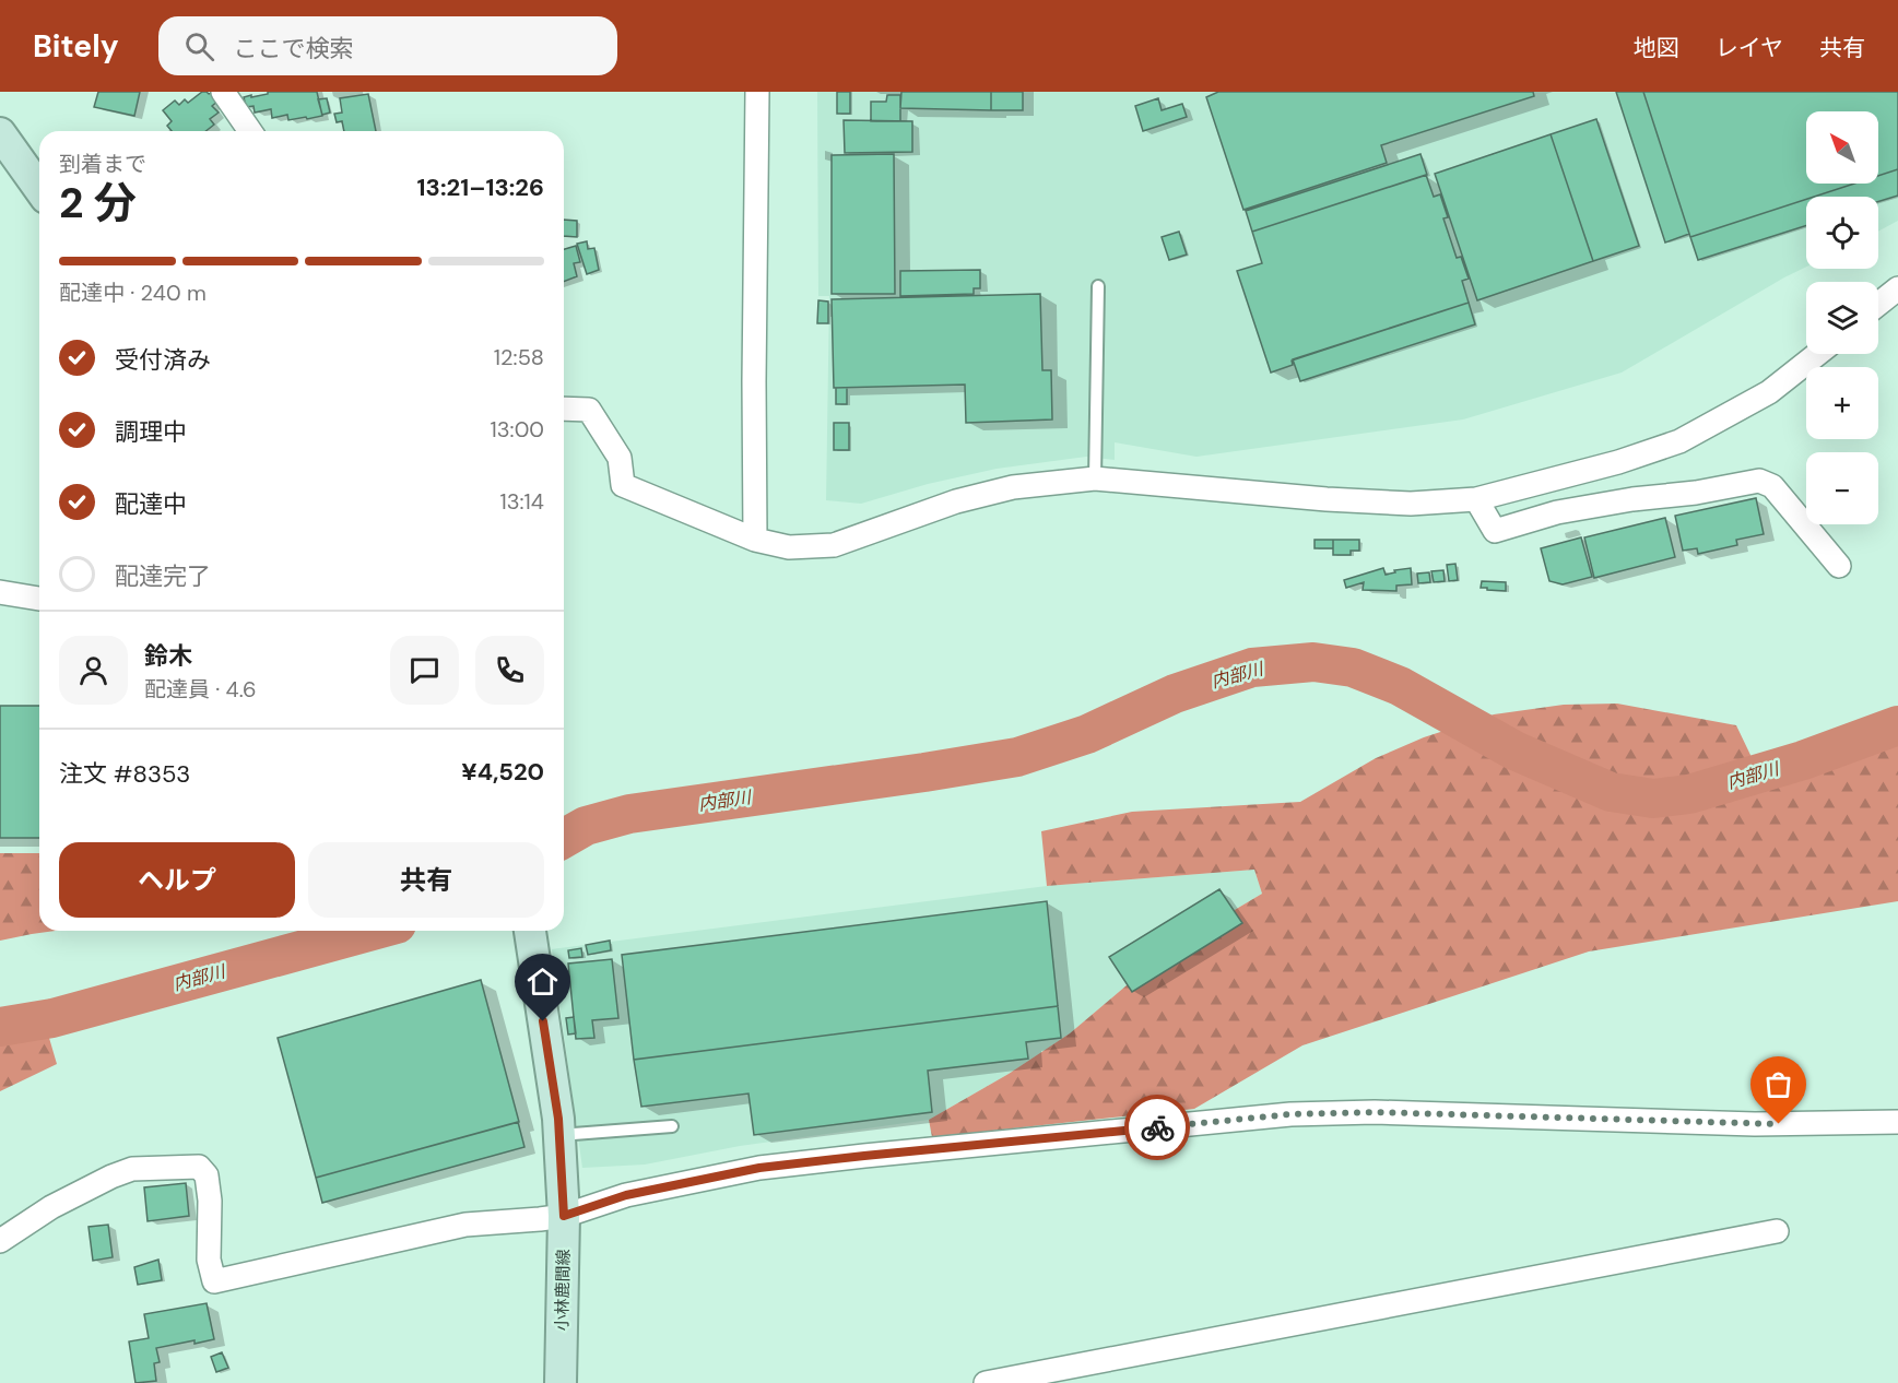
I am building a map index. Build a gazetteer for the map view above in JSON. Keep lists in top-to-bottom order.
{
  "streets": {
    "main road": ["小林鹿間線"]
  },
  "water": ["内部川"],
  "north": "top left",
  "page": {
    "header": "Bitely",
    "search": "ここで検索",
    "nav": ["地図", "レイヤ", "共有"],
    "map_buttons": ["+", "−"],
    "heading": ["2 分", "到着まで", "13:21–13:26"],
    "panel": [
      "鈴木",
      "配達員 · 4.6",
      "注文 #8353",
      "¥4,520"
    ],
    "bar": "配達中 · 240 m",
    "list": [
      ["受付済み", "12:58"],
      ["調理中", "13:00"],
      ["配達中", "13:14"],
      "配達完了"
    ],
    "buttons": ["ヘルプ", "共有"]
  }
}
